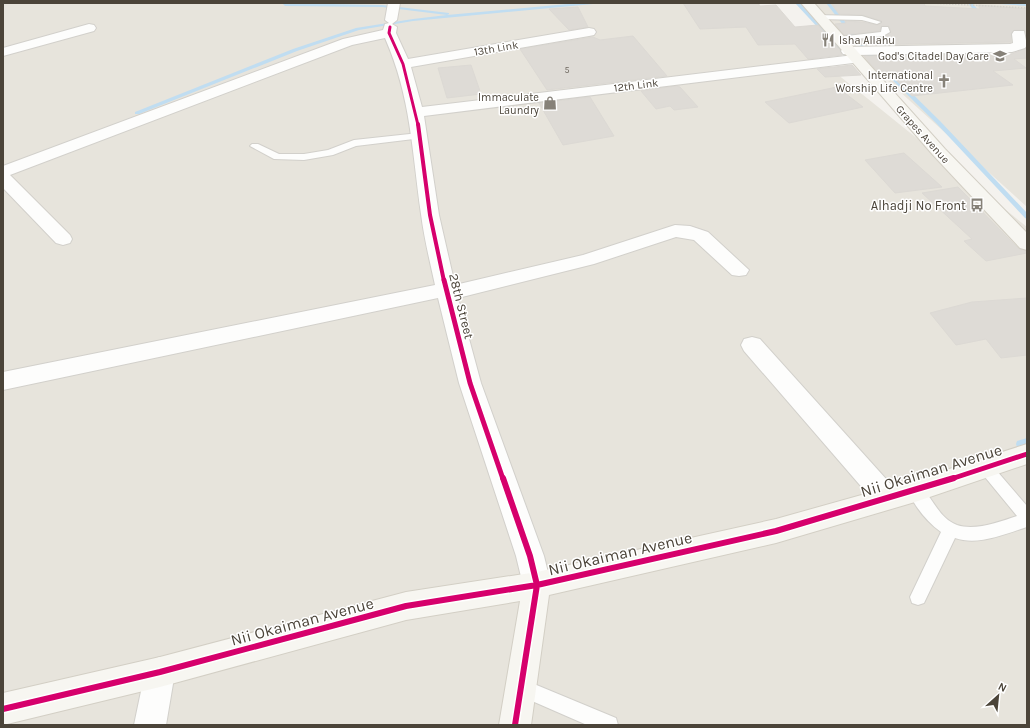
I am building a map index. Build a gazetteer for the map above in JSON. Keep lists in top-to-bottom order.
{
  "streets": {
    "street": [
      "13th Link",
      "12th Link",
      "Grapes Avenue",
      "28th Street",
      "Nii Okaiman Avenue"
    ]
  },
  "crossings": [
    ["13th Link", "28th Street"],
    ["12th Link", "Grapes Avenue"],
    ["12th Link", "28th Street"],
    ["28th Street", "Nii Okaiman Avenue"]
  ],
  "places": {
    "restaurant": ["Isha Allahu"],
    "school or university": ["God's Citadel Day Care"],
    "church": ["International Worship Life Centre"],
    "shop": ["Immaculate Laundry"],
    "bus stop": ["Alhadji No Front"]
  },
  "house_numbers": ["5"],
  "north": "top right"
}
